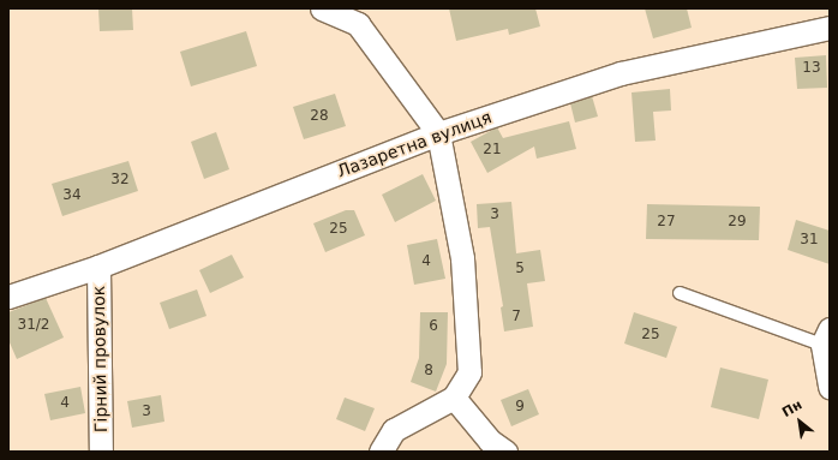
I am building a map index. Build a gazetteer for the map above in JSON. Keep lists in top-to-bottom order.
{
  "streets": {
    "street": ["Лазаретна вулиця", "Гірний провулок"]
  },
  "crossings": [
    ["Лазаретна вулиця", "Гірний провулок"]
  ],
  "house_numbers": [
    "13",
    "28",
    "21",
    "32",
    "34",
    "3",
    "27",
    "29",
    "25",
    "31",
    "4",
    "5",
    "7",
    "31/2",
    "6",
    "25",
    "8",
    "4",
    "9",
    "3"
  ],
  "north": "top left"
}
